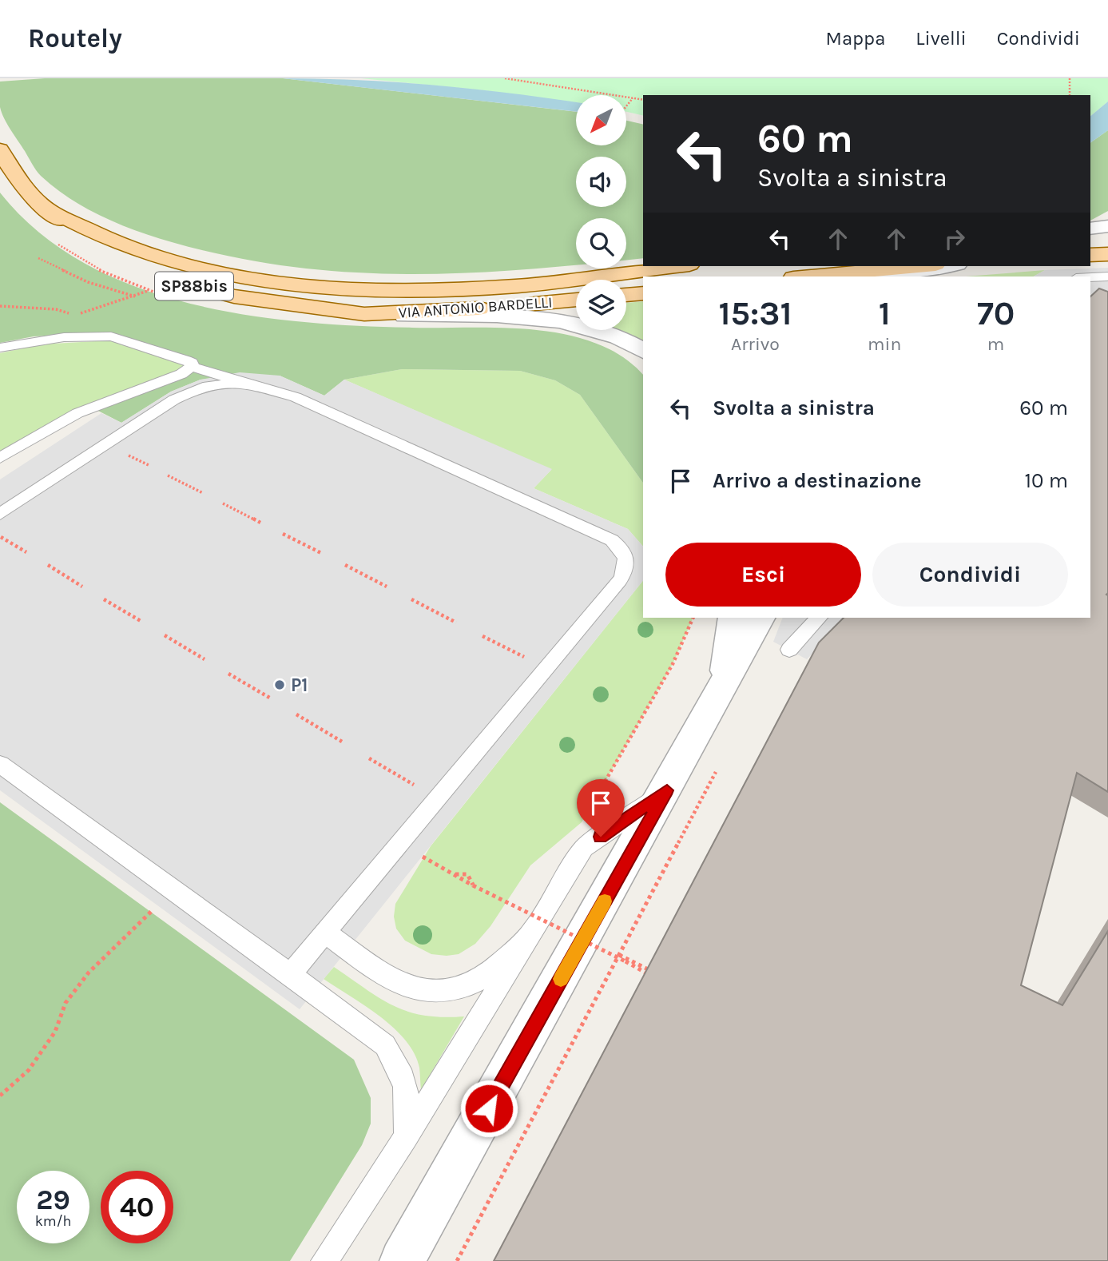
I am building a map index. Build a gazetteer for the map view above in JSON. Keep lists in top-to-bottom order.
{
  "streets": {
    "main road": ["SP88bis", "VIA ANTONIO BARDELLI"]
  },
  "crossings": [
    ["SP88bis", "VIA ANTONIO BARDELLI"]
  ],
  "places": ["P1"],
  "north": "bottom left",
  "page": {
    "header": "Routely",
    "nav": ["Mappa", "Livelli", "Condividi"],
    "turn": ["60 m", "Svolta a sinistra"],
    "eta": [
      "15:31",
      "Arrivo",
      "1",
      "min",
      "70",
      "m"
    ],
    "list": [
      {
        "name": "Svolta a sinistra",
        "value": "60 m"
      },
      {
        "name": "Arrivo a destinazione",
        "value": "10 m"
      }
    ],
    "buttons": ["Esci", "Condividi"],
    "speed": "29 km/h",
    "limit": "40"
  }
}
